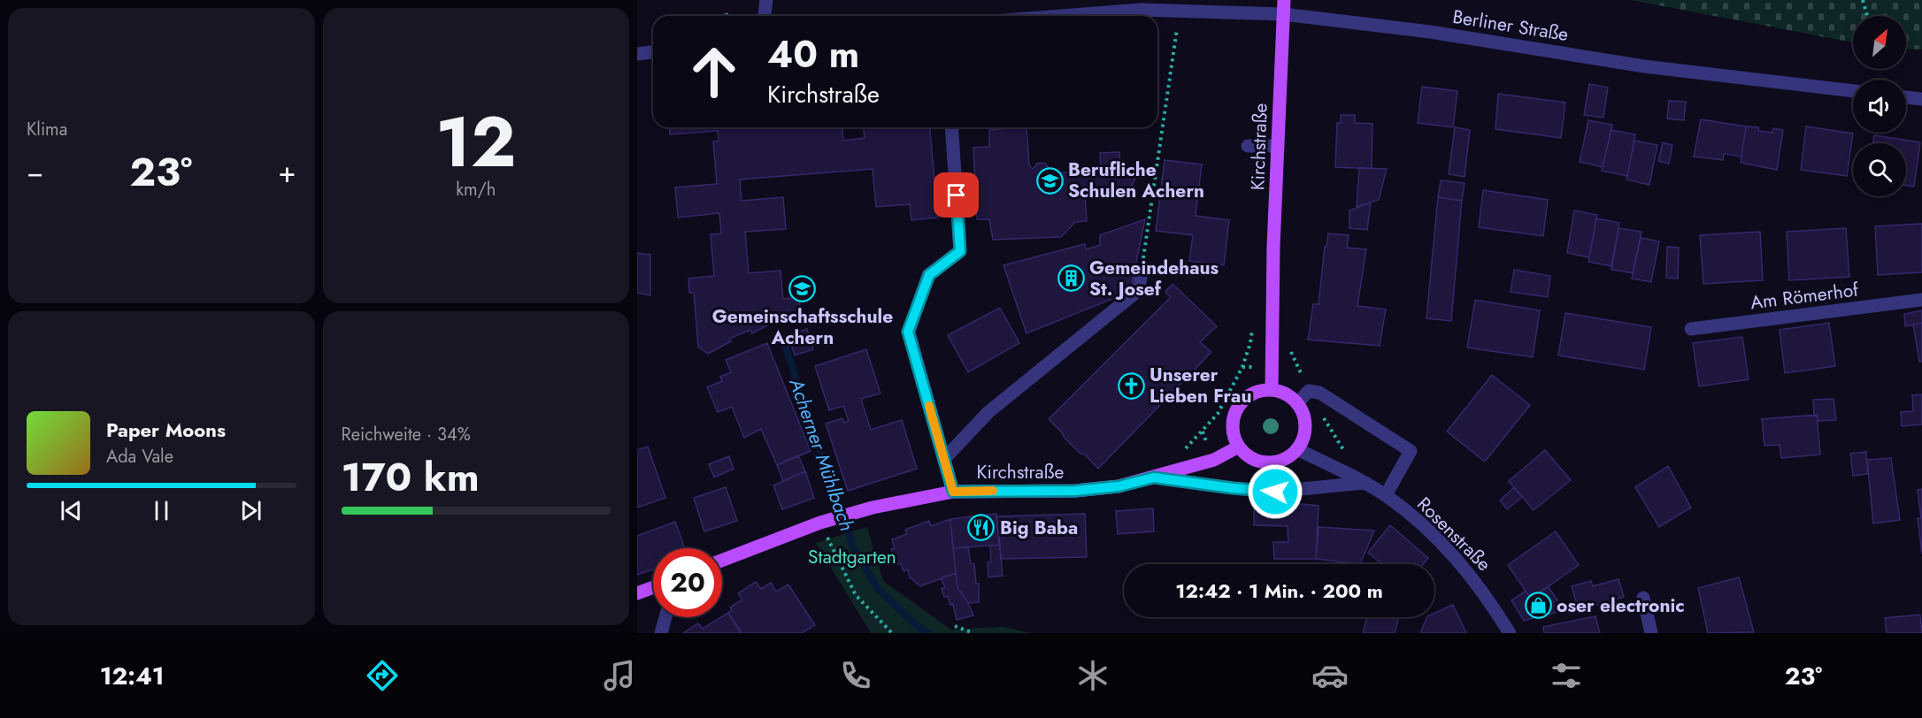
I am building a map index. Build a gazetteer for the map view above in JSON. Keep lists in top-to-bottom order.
{
  "streets": {
    "main road": ["Kirchstraße"],
    "street": ["Berliner Straße", "Am Römerhof", "Rosenstraße"]
  },
  "crossings": [
    ["Berliner Straße", "Kirchstraße"],
    ["Kirchstraße", "Rosenstraße"]
  ],
  "water": ["Acherner Mühlbach"],
  "parks": ["Stadtgarten"],
  "places": {
    "school or university": ["Berufliche Schulen Achern", "Gemeinschaftsschule Achern"],
    "building": ["Gemeindehaus St. Josef"],
    "church": ["Unserer Lieben Frau"],
    "restaurant": ["Big Baba"],
    "shop": ["oser electronic"]
  },
  "north": "top right",
  "page": {
    "tile": [
      "Klima",
      ["12", "km/h"],
      ["Reichweite · 34%", "170 km"]
    ],
    "turn": ["40 m", "Kirchstraße"],
    "heat": ["−", "23°", "+"],
    "song": ["Paper Moons", "Ada Vale"],
    "limit": "20",
    "trip": "12:42 · 1 Min. · 200 m",
    "tabs": ["12:41", "23°"]
  }
}
